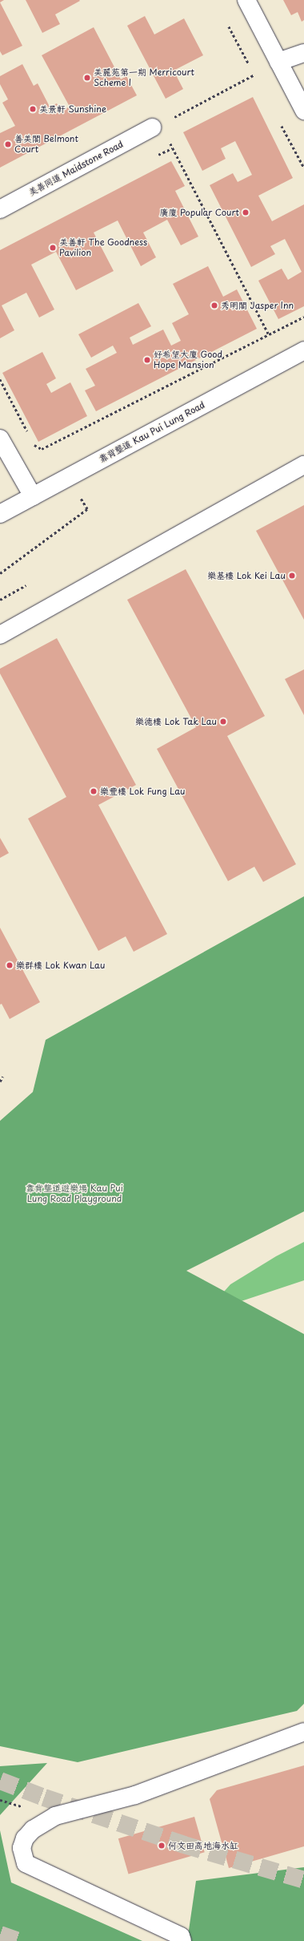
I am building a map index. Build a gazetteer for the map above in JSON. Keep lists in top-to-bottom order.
{
  "streets": {
    "street": ["美善同道 Maidstone Road", "靠背壟道 Kau Pui Lung Road"]
  },
  "parks": ["靠背壟道遊樂場 Kau Pui Lung Road Playground"],
  "places": [
    "美麗苑第一期 Merricourt Scheme I",
    "美景軒 Sunshine",
    "善美閣 Belmont Court",
    "廣廈 Popular Court",
    "美善軒 The Goodness Pavilion",
    "秀明閣 Jasper Inn",
    "好希望大廈 Good Hope Mansion",
    "樂基樓 Lok Kei Lau",
    "樂德樓 Lok Tak Lau",
    "樂豐樓 Lok Fung Lau",
    "樂群樓 Lok Kwan Lau",
    "何文田高地海水缸"
  ]
}
